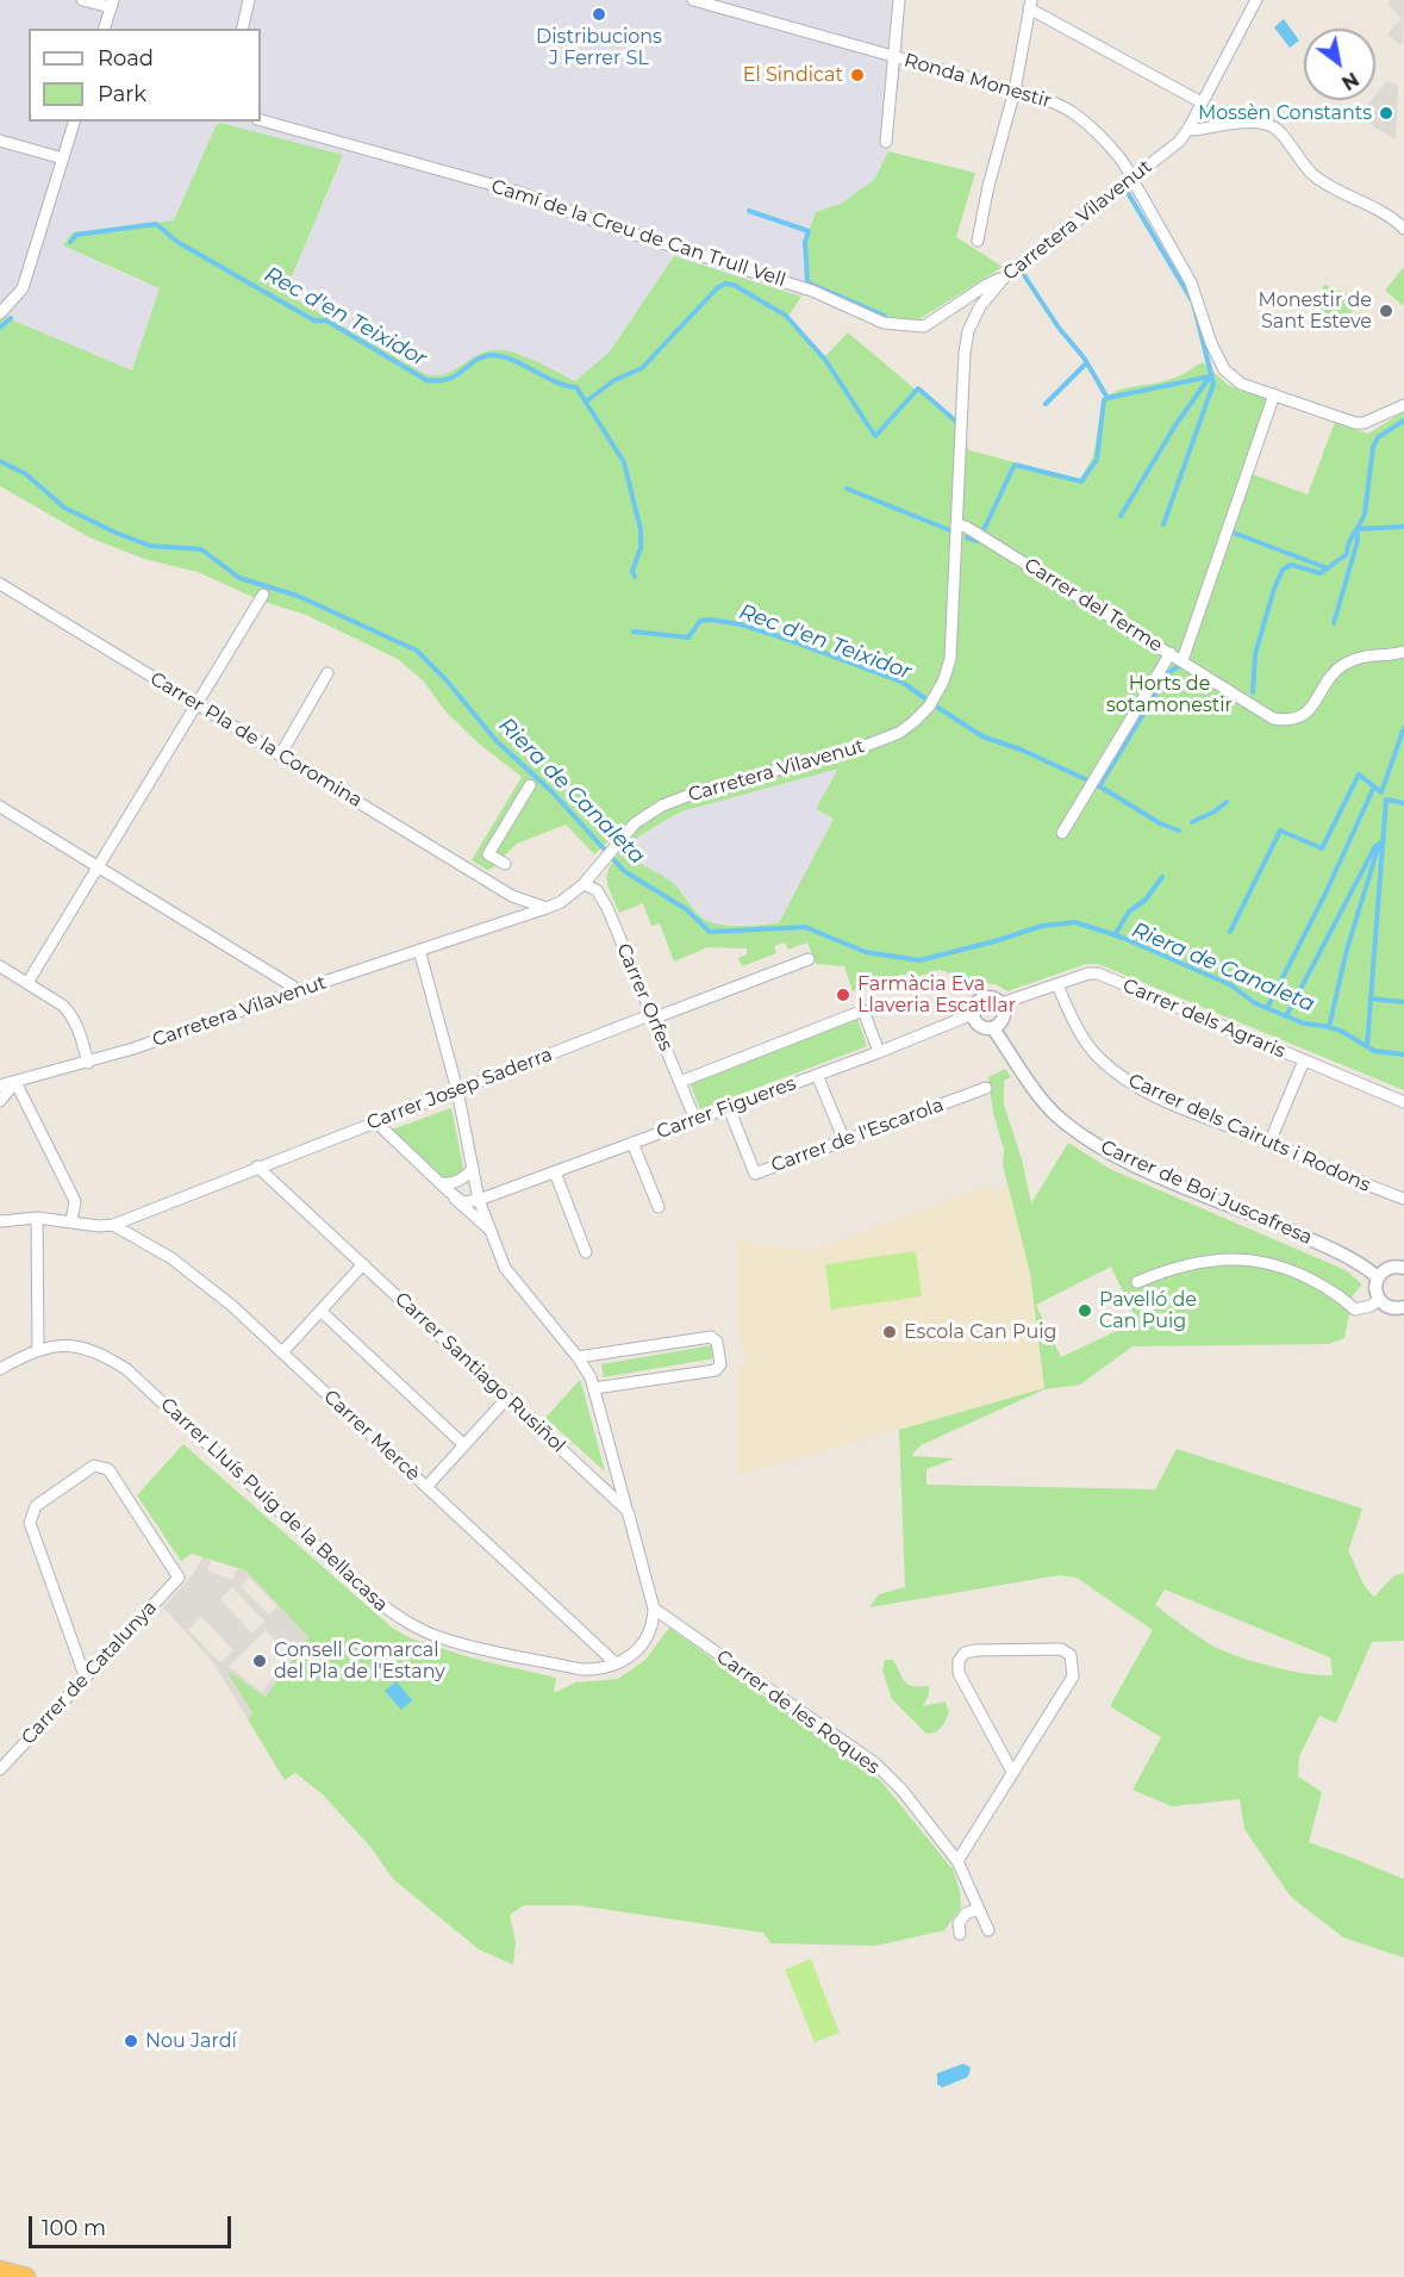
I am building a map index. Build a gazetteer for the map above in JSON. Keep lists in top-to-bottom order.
{
  "streets": {
    "street": [
      "Ronda Monestir",
      "Carretera Vilavenut",
      "Camí de la Creu de Can Trull Vell",
      "Carrer del Terme",
      "Carrer Pla de la Coromina",
      "Carrer Orfes",
      "Carrer dels Agraris",
      "Carrer Josep Saderra",
      "Carrer Figueres",
      "Carrer dels Cairuts i Rodons",
      "Carrer de l'Escarola",
      "Carrer de Boi Juscafresa",
      "Carrer Santiago Rusiñol",
      "Carrer Mercè",
      "Carrer Lluís Puig de la Bellacasa",
      "Carrer de Catalunya",
      "Carrer de les Roques"
    ]
  },
  "crossings": [
    ["Ronda Monestir", "Carretera Vilavenut"],
    ["Carretera Vilavenut", "Camí de la Creu de Can Trull Vell"],
    ["Carretera Vilavenut", "Carrer del Terme"],
    ["Carretera Vilavenut", "Carrer Pla de la Coromina"],
    ["Carretera Vilavenut", "Carrer Orfes"],
    ["Carrer Orfes", "Carrer Josep Saderra"],
    ["Carrer Orfes", "Carrer Figueres"],
    ["Carrer dels Agraris", "Carrer Figueres"],
    ["Carrer dels Agraris", "Carrer dels Cairuts i Rodons"],
    ["Carrer dels Agraris", "Carrer de Boi Juscafresa"],
    ["Carrer Josep Saderra", "Carrer Santiago Rusiñol"],
    ["Carrer Josep Saderra", "Carrer Mercè"],
    ["Carrer Figueres", "Carrer de l'Escarola"],
    ["Carrer Figueres", "Carrer de Boi Juscafresa"],
    ["Carrer Mercè", "Carrer Lluís Puig de la Bellacasa"],
    ["Carrer Lluís Puig de la Bellacasa", "Carrer de les Roques"]
  ],
  "water": ["Rec d'en Teixidor", "Riera de Canaleta"],
  "parks": ["Horts de sotamonestir"],
  "places": [
    "Distribucions J Ferrer SL",
    "El Sindicat",
    "Mossèn Constants",
    "Monestir de Sant Esteve",
    "Farmàcia Eva Llaveria Escatllar",
    "Pavelló de Can Puig",
    "Escola Can Puig",
    "Consell Comarcal del Pla de l'Estany",
    "Nou Jardí"
  ],
  "legend": ["Road", "Park"],
  "scale_bar": "100 m",
  "north": "bottom right"
}
